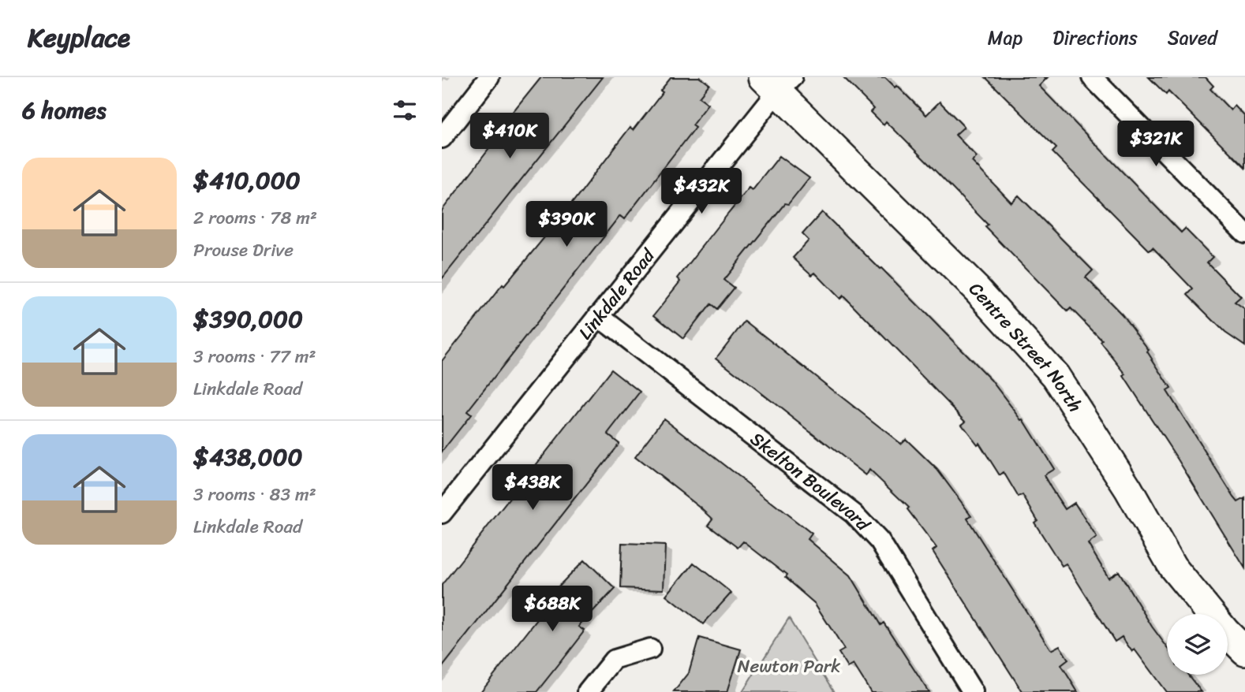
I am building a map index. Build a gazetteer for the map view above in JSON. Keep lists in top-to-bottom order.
{
  "streets": {
    "street": ["Linkdale Road", "Centre Street North", "Skelton Boulevard"]
  },
  "crossings": [
    ["Linkdale Road", "Centre Street North"],
    ["Linkdale Road", "Skelton Boulevard"]
  ],
  "parks": ["Newton Park"],
  "page": {
    "header": "Keyplace",
    "nav": ["Map", "Directions", "Saved"],
    "heading": "6 homes",
    "price": [
      "$410K",
      "$321K",
      "$432K",
      "$390K",
      "$438K",
      "$688K"
    ],
    "list": [
      {
        "name": "$410,000",
        "note": "2 rooms · 78 m² · Prouse Drive"
      },
      {
        "name": "$390,000",
        "note": "3 rooms · 77 m² · Linkdale Road"
      },
      {
        "name": "$438,000",
        "note": "3 rooms · 83 m² · Linkdale Road"
      }
    ]
  }
}
